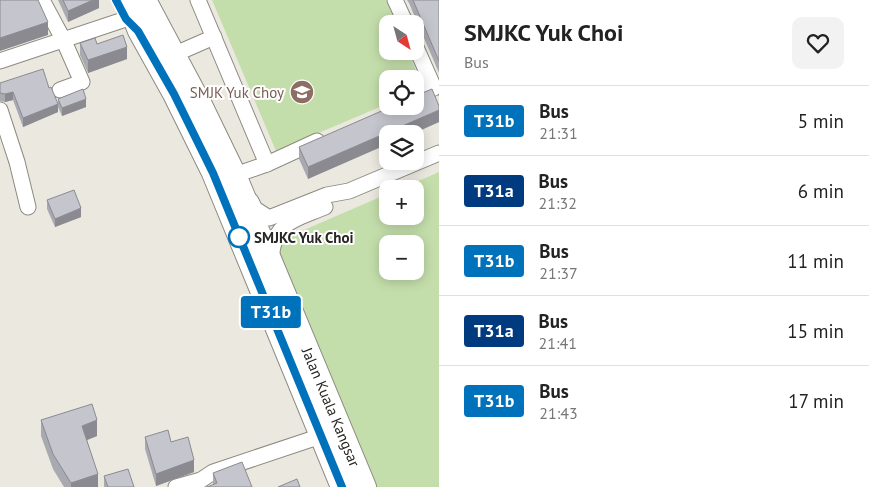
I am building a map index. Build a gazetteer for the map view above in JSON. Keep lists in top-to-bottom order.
{
  "streets": {
    "highway": ["Jalan Kuala Kangsar"]
  },
  "places": {
    "school or university": ["SMJK Yuk Choy"],
    "other": ["SMJKC Yuk Choi"]
  },
  "lines": ["bus line T31b"],
  "north": "bottom right",
  "page": {
    "on_map": "T31b",
    "heading": ["SMJKC Yuk Choi", "Bus"],
    "map_buttons": ["+", "−"],
    "list": [
      {
        "mark": "T31b",
        "name": "Bus",
        "note": "21:31",
        "value": "5 min"
      },
      {
        "mark": "T31a",
        "name": "Bus",
        "note": "21:32",
        "value": "6 min"
      },
      {
        "mark": "T31b",
        "name": "Bus",
        "note": "21:37",
        "value": "11 min"
      },
      {
        "mark": "T31a",
        "name": "Bus",
        "note": "21:41",
        "value": "15 min"
      },
      {
        "mark": "T31b",
        "name": "Bus",
        "note": "21:43",
        "value": "17 min"
      }
    ]
  }
}
